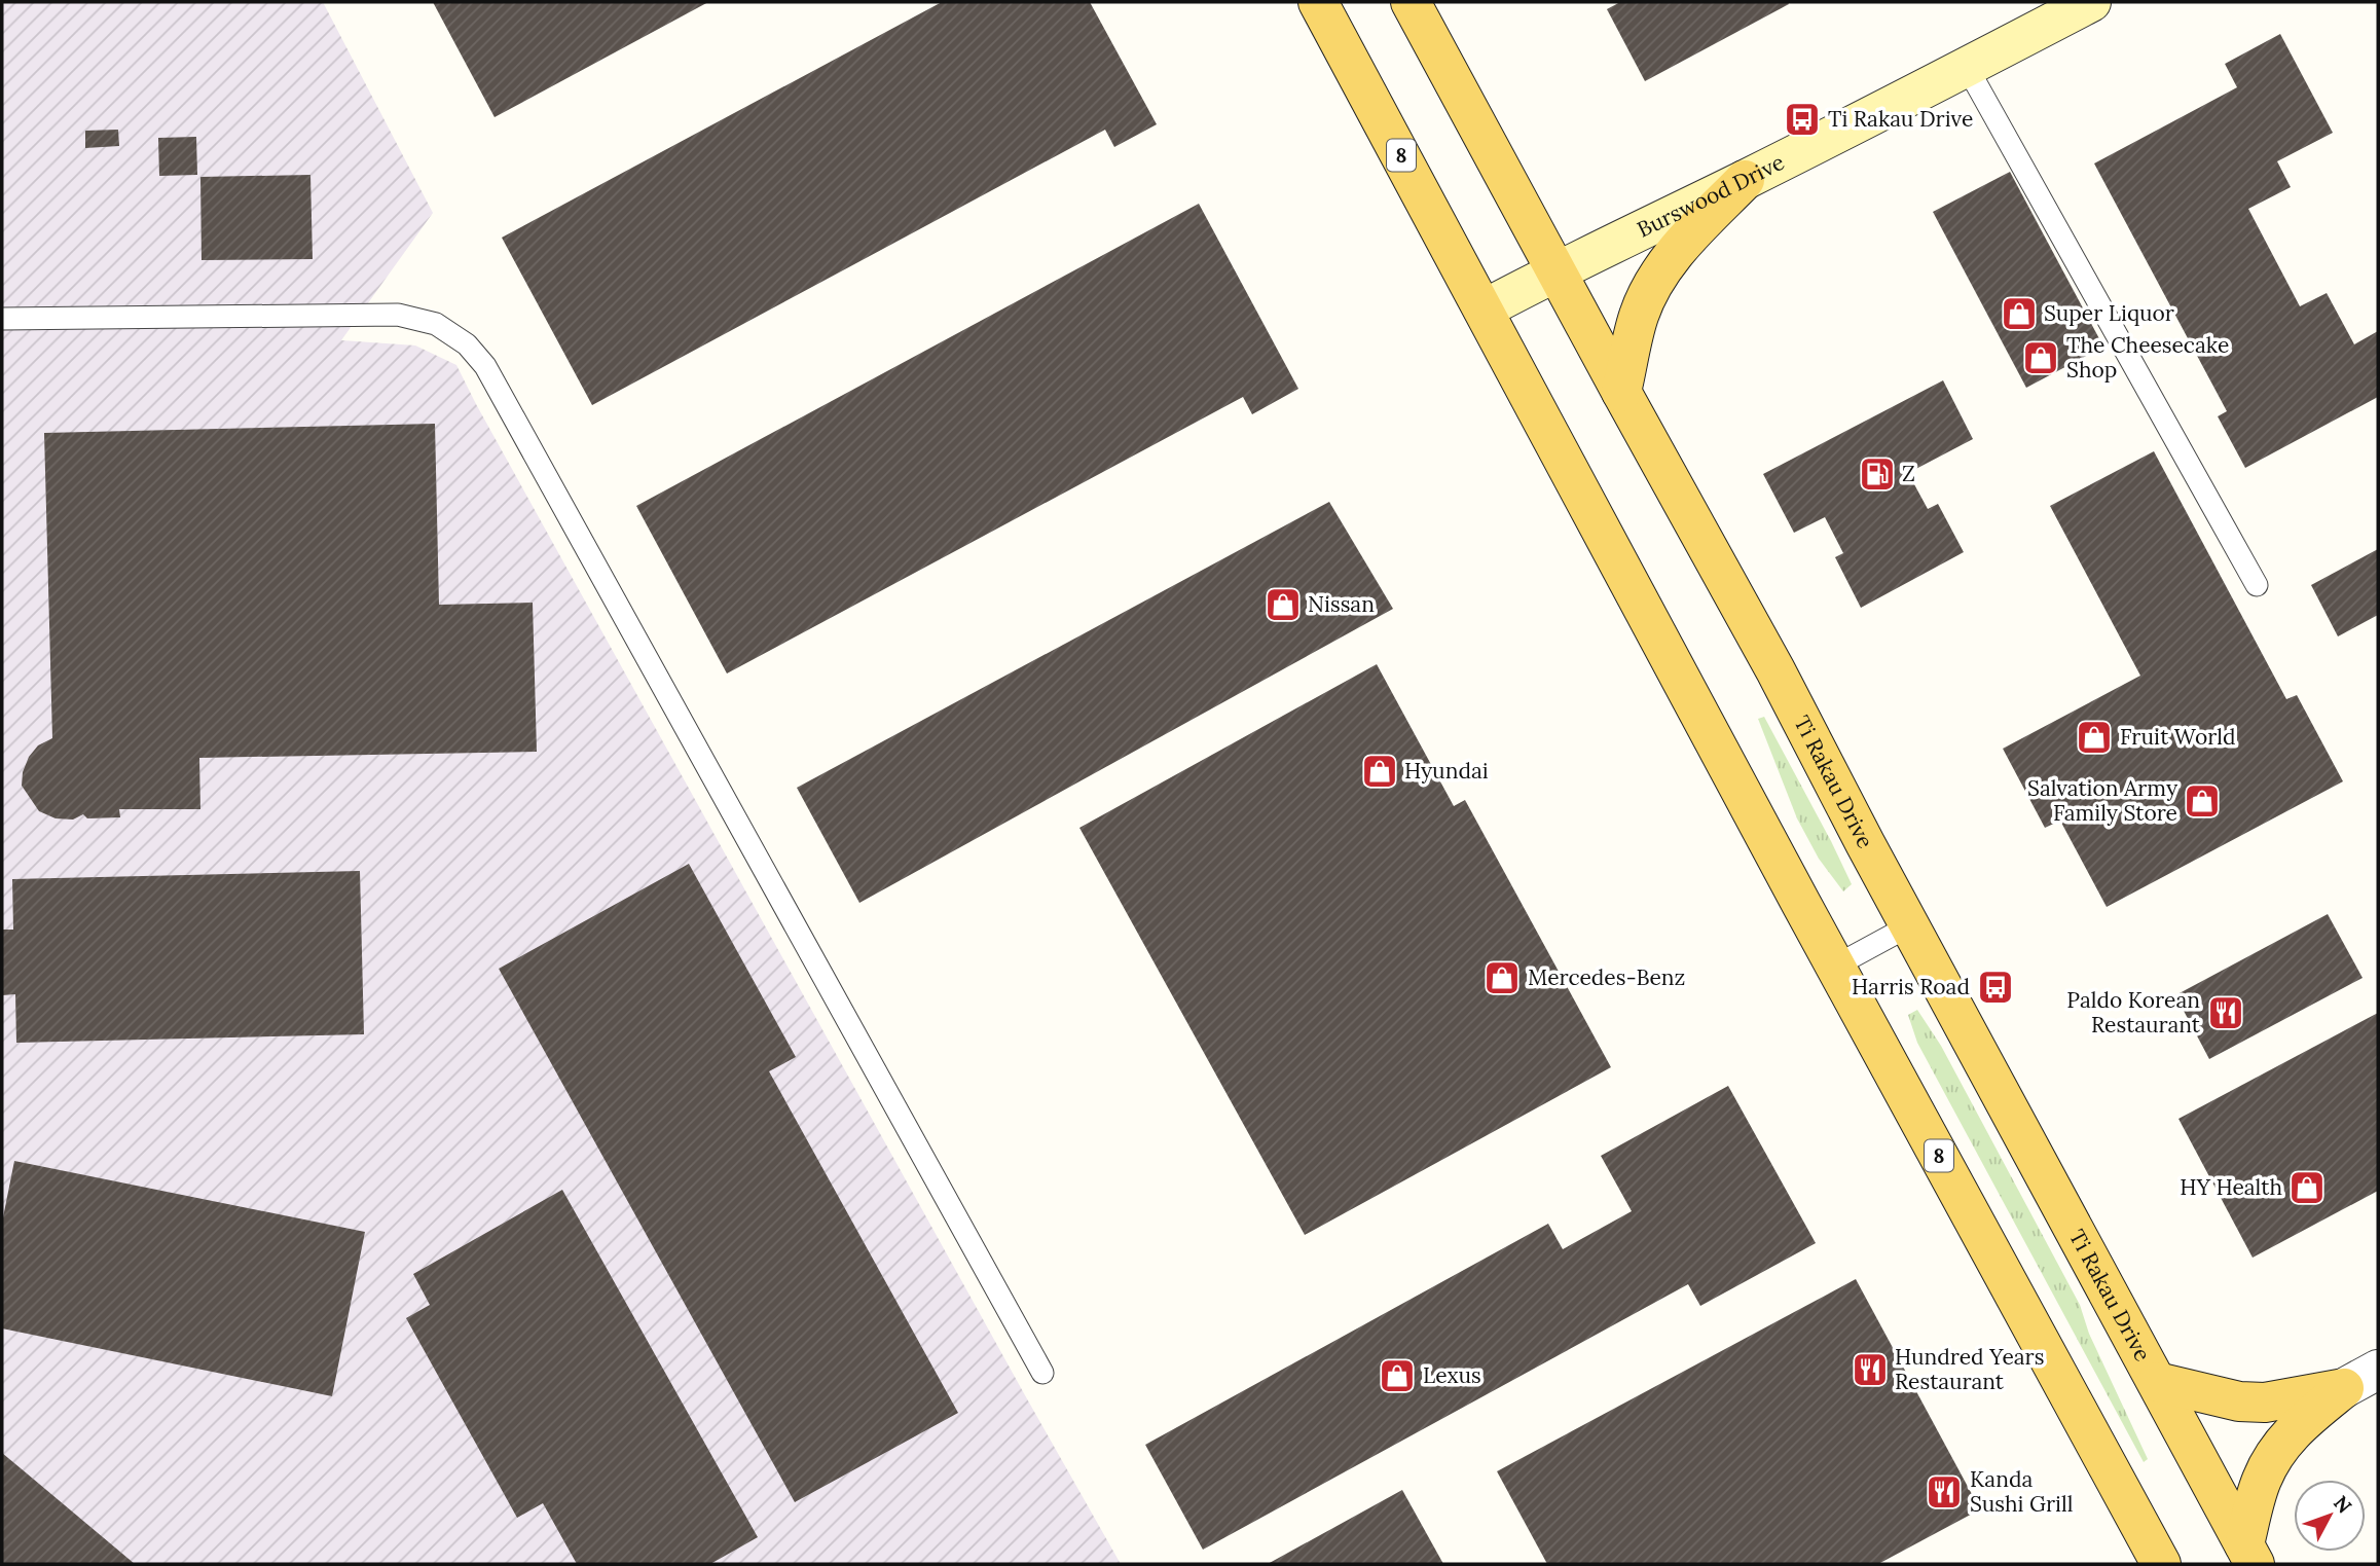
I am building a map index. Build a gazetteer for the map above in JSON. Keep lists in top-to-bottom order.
{
  "streets": {
    "main road": ["8", "Ti Rakau Drive"],
    "street": ["Burswood Drive"]
  },
  "crossings": [
    ["8", "Burswood Drive"],
    ["Burswood Drive", "Ti Rakau Drive"]
  ],
  "places": {
    "bus stop": ["Ti Rakau Drive", "Harris Road"],
    "shop": [
      "Super Liquor",
      "The Cheesecake Shop",
      "Nissan",
      "Fruit World",
      "Hyundai",
      "Salvation Army Family Store",
      "Mercedes-Benz",
      "HY Health",
      "Lexus"
    ],
    "fuel station": ["Z"],
    "restaurant": ["Paldo Korean Restaurant", "Hundred Years Restaurant", "Kanda Sushi Grill"]
  },
  "north": "top right"
}
